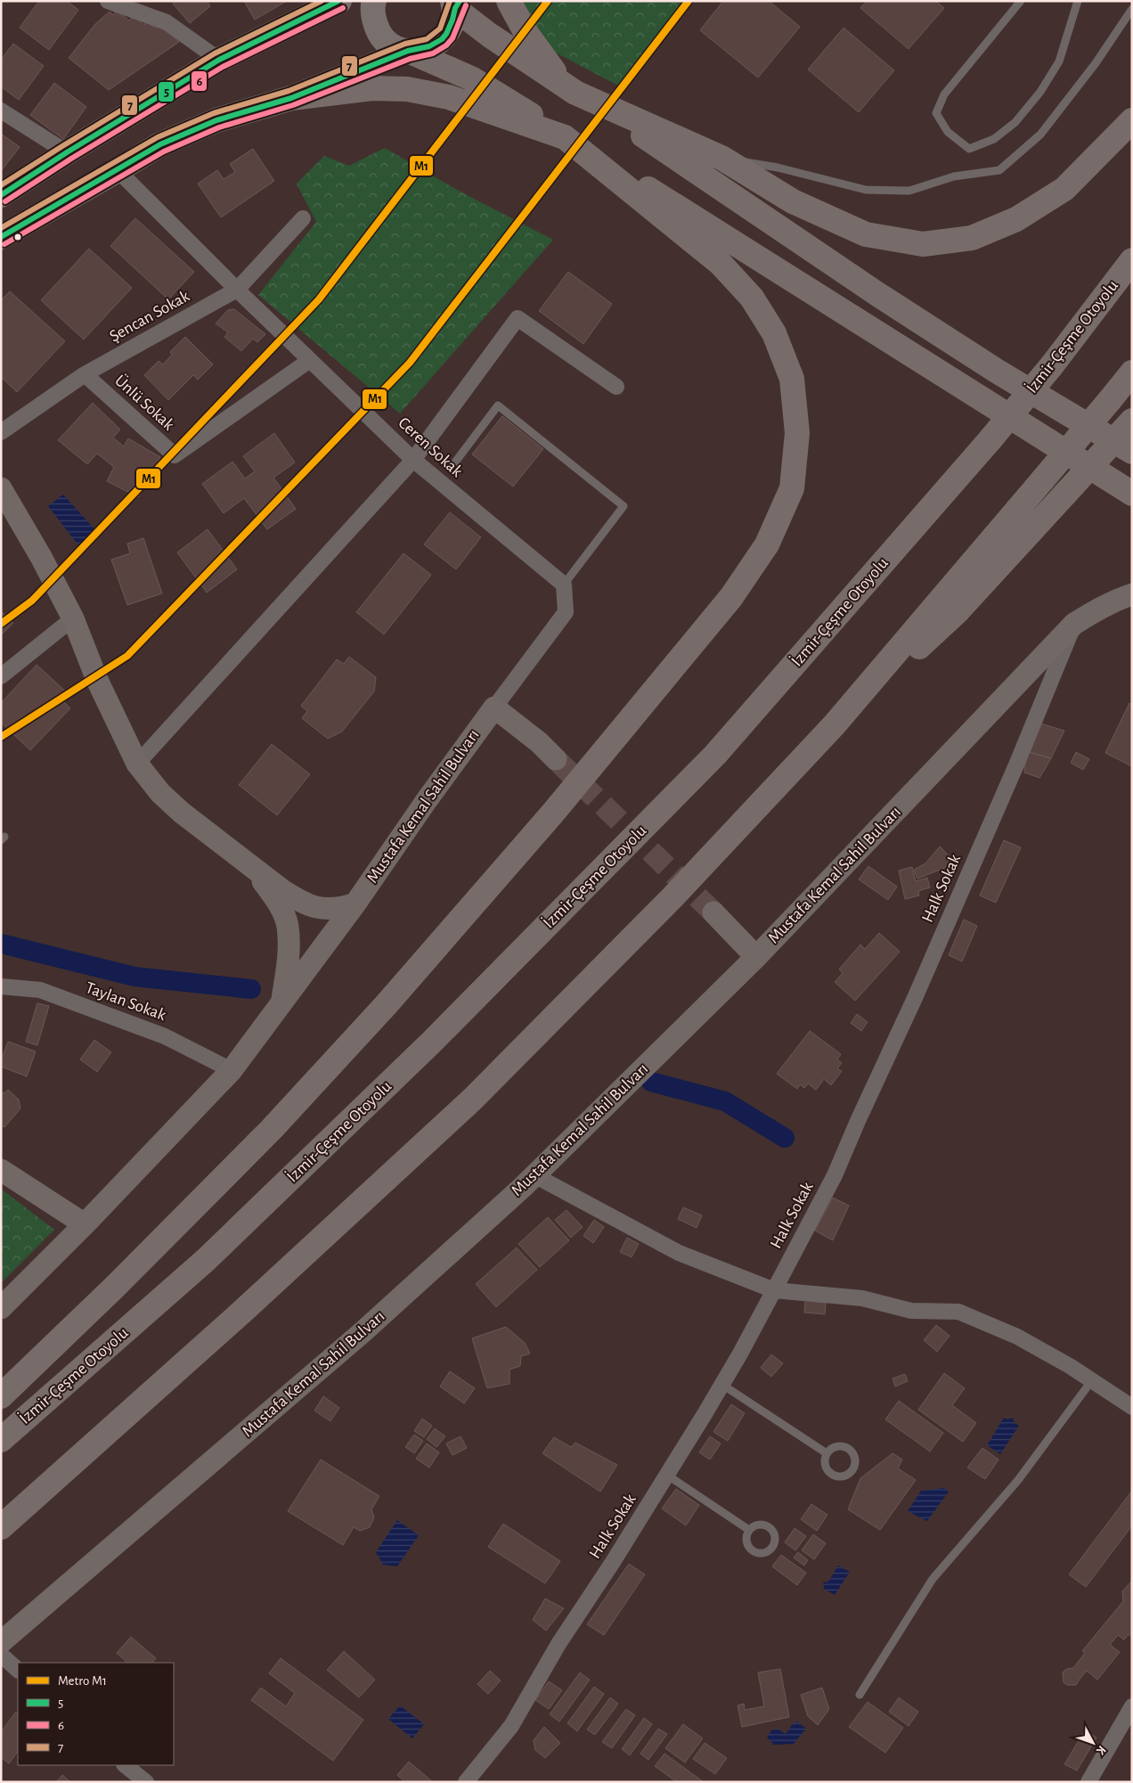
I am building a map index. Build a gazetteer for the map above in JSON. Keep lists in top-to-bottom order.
{
  "streets": {
    "highway": ["İzmir-Çeşme Otoyolu"],
    "street": [
      "Şencan Sokak",
      "Ünlü Sokak",
      "Ceren Sokak",
      "Mustafa Kemal Sahil Bulvarı",
      "Halk Sokak",
      "Taylan Sokak"
    ]
  },
  "crossings": [
    ["Şencan Sokak", "Ünlü Sokak"],
    ["Şencan Sokak", "Ceren Sokak"],
    ["Ünlü Sokak", "Ceren Sokak"],
    ["Mustafa Kemal Sahil Bulvarı", "Halk Sokak"],
    ["Mustafa Kemal Sahil Bulvarı", "Taylan Sokak"]
  ],
  "lines": [
    "metro line M1",
    "transit line 5",
    "transit line 7",
    "transit line 6"
  ],
  "legend": [
    "Metro M1",
    "5",
    "6",
    "7"
  ],
  "north": "bottom right"
}
